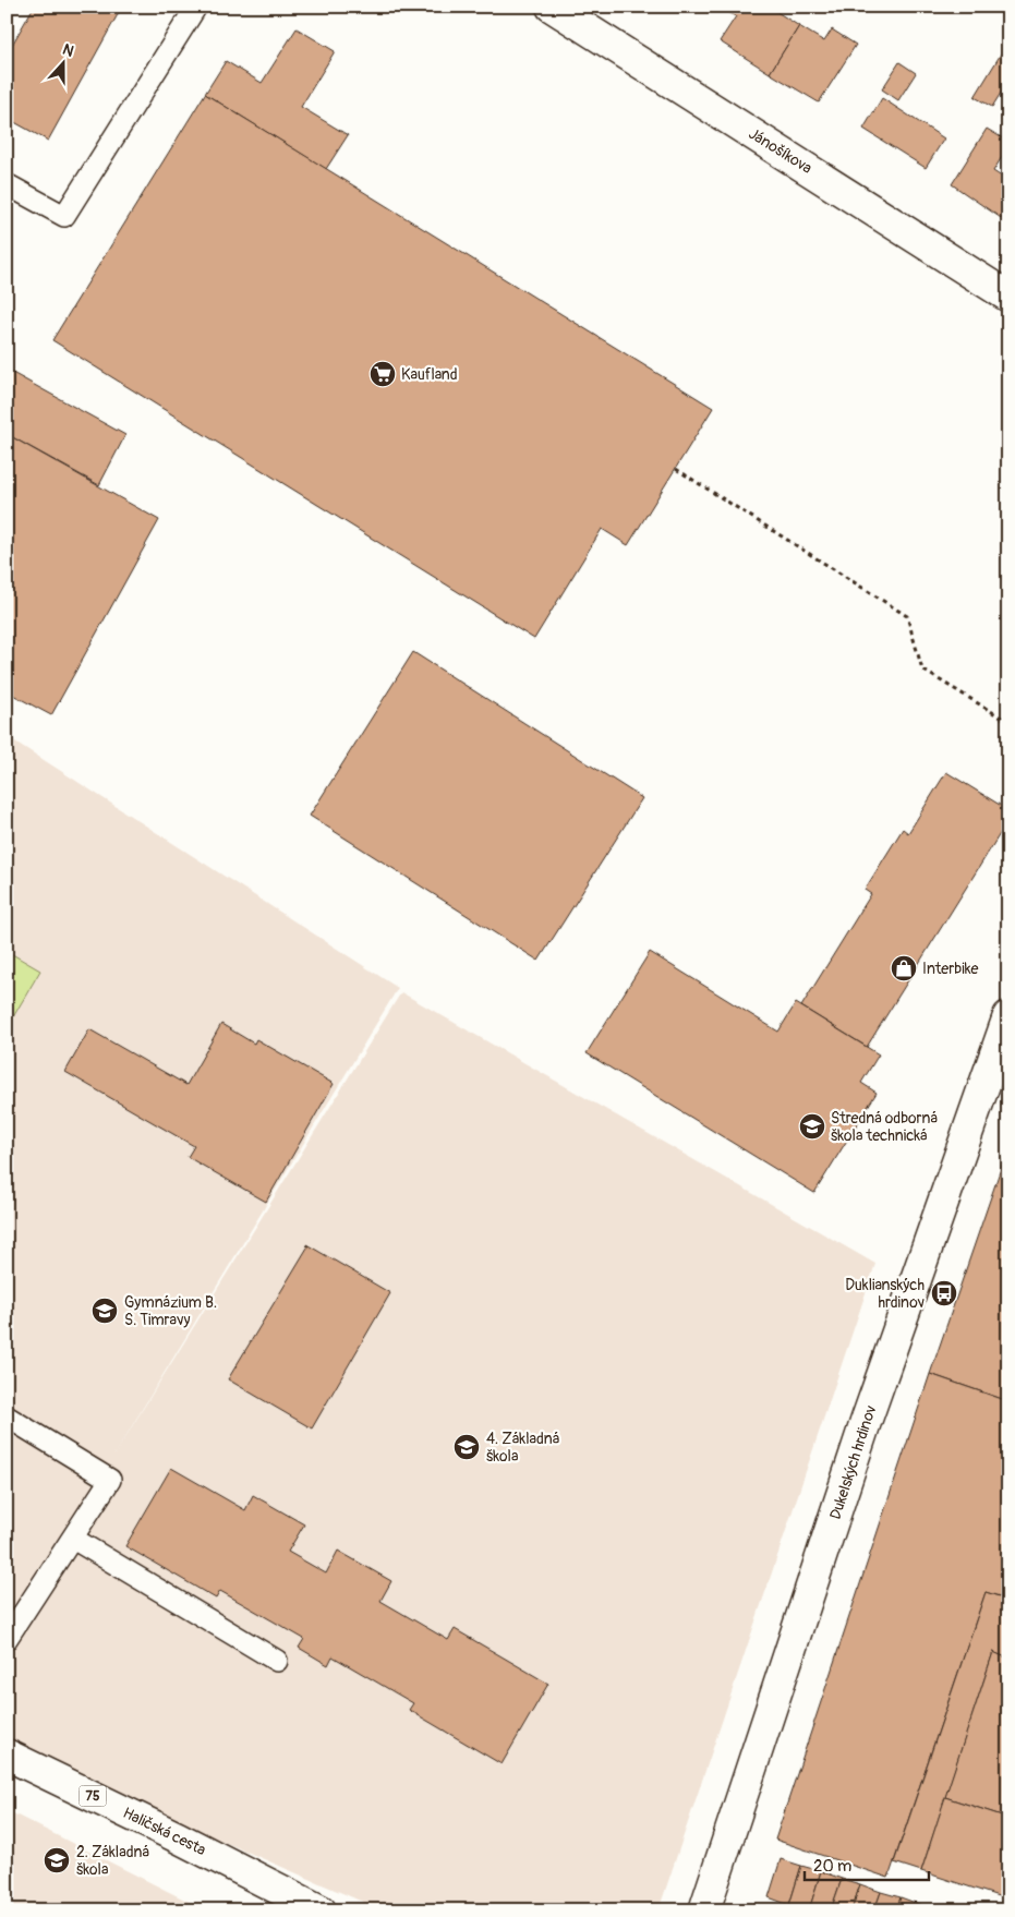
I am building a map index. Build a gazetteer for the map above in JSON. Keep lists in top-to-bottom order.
{
  "streets": {
    "street": [
      "Jánošíkova",
      "Dukelských hrdinov",
      "75",
      "Haličská cesta"
    ]
  },
  "places": {
    "supermarket": ["Kaufland"],
    "shop": ["Interbike"],
    "school or university": [
      "Stredná odborná škola technická",
      "Gymnázium B. S. Timravy",
      "4. Základná škola",
      "2. Základná škola"
    ],
    "bus stop": ["Duklianských hrdinov"]
  },
  "scale_bar": "20 m",
  "north": "top"
}
